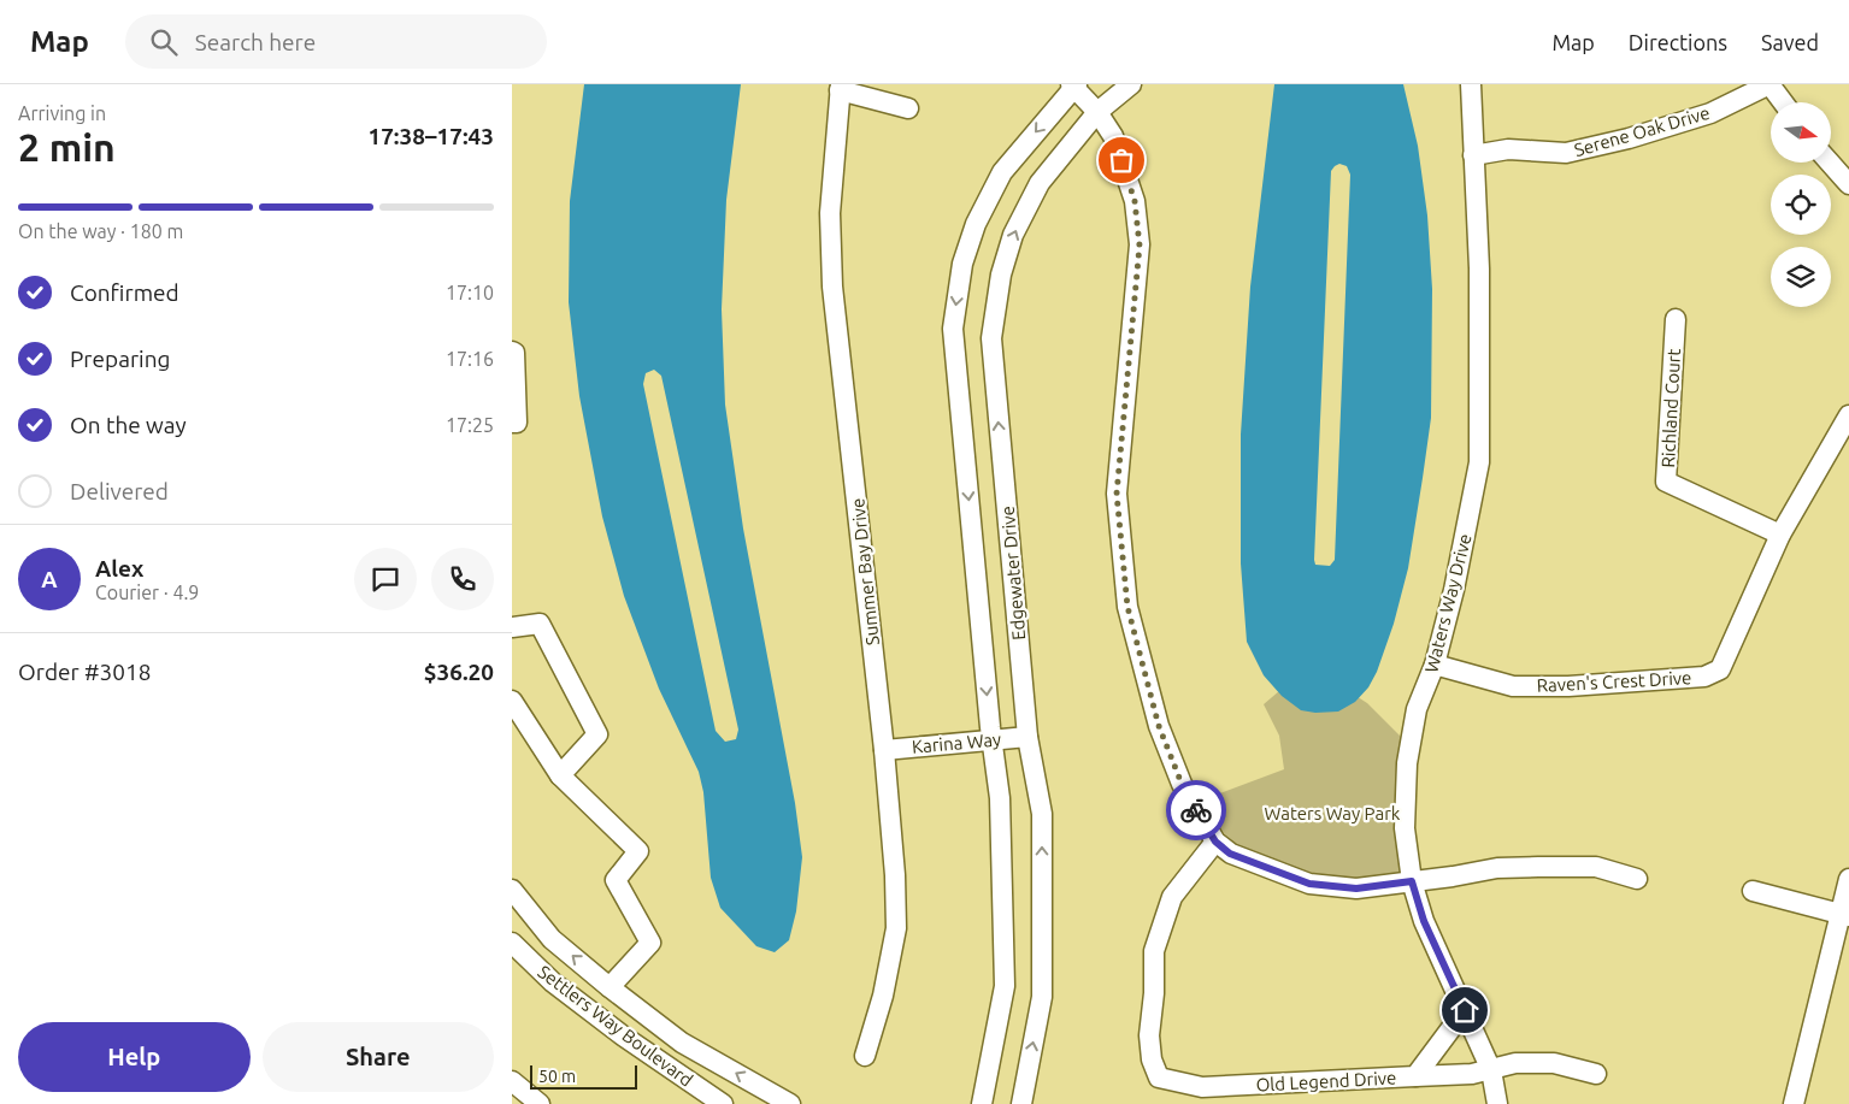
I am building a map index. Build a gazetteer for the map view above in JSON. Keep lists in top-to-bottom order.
{
  "streets": {
    "street": [
      "Serene Oak Drive",
      "Richland Court",
      "Summer Bay Drive",
      "Edgewater Drive",
      "Waters Way Drive",
      "Raven's Crest Drive",
      "Karina Way",
      "Settlers Way Boulevard",
      "Old Legend Drive"
    ]
  },
  "crossings": [
    ["Serene Oak Drive", "Waters Way Drive"],
    ["Richland Court", "Raven's Crest Drive"],
    ["Summer Bay Drive", "Karina Way"],
    ["Edgewater Drive", "Karina Way"],
    ["Waters Way Drive", "Raven's Crest Drive"],
    ["Waters Way Drive", "Old Legend Drive"]
  ],
  "parks": ["Waters Way Park"],
  "scale_bar": "50 m",
  "north": "right",
  "page": {
    "header": "Map",
    "search": "Search here",
    "nav": ["Map", "Directions", "Saved"],
    "heading": ["2 min", "Arriving in", "17:38–17:43"],
    "panel": [
      "Alex",
      "Courier · 4.9",
      "Order #3018",
      "$36.20"
    ],
    "bar": "On the way · 180 m",
    "list": [
      ["Confirmed", "17:10"],
      ["Preparing", "17:16"],
      ["On the way", "17:25"],
      "Delivered"
    ],
    "round": "A",
    "buttons": ["Help", "Share"],
    "scale": "50 m"
  }
}
